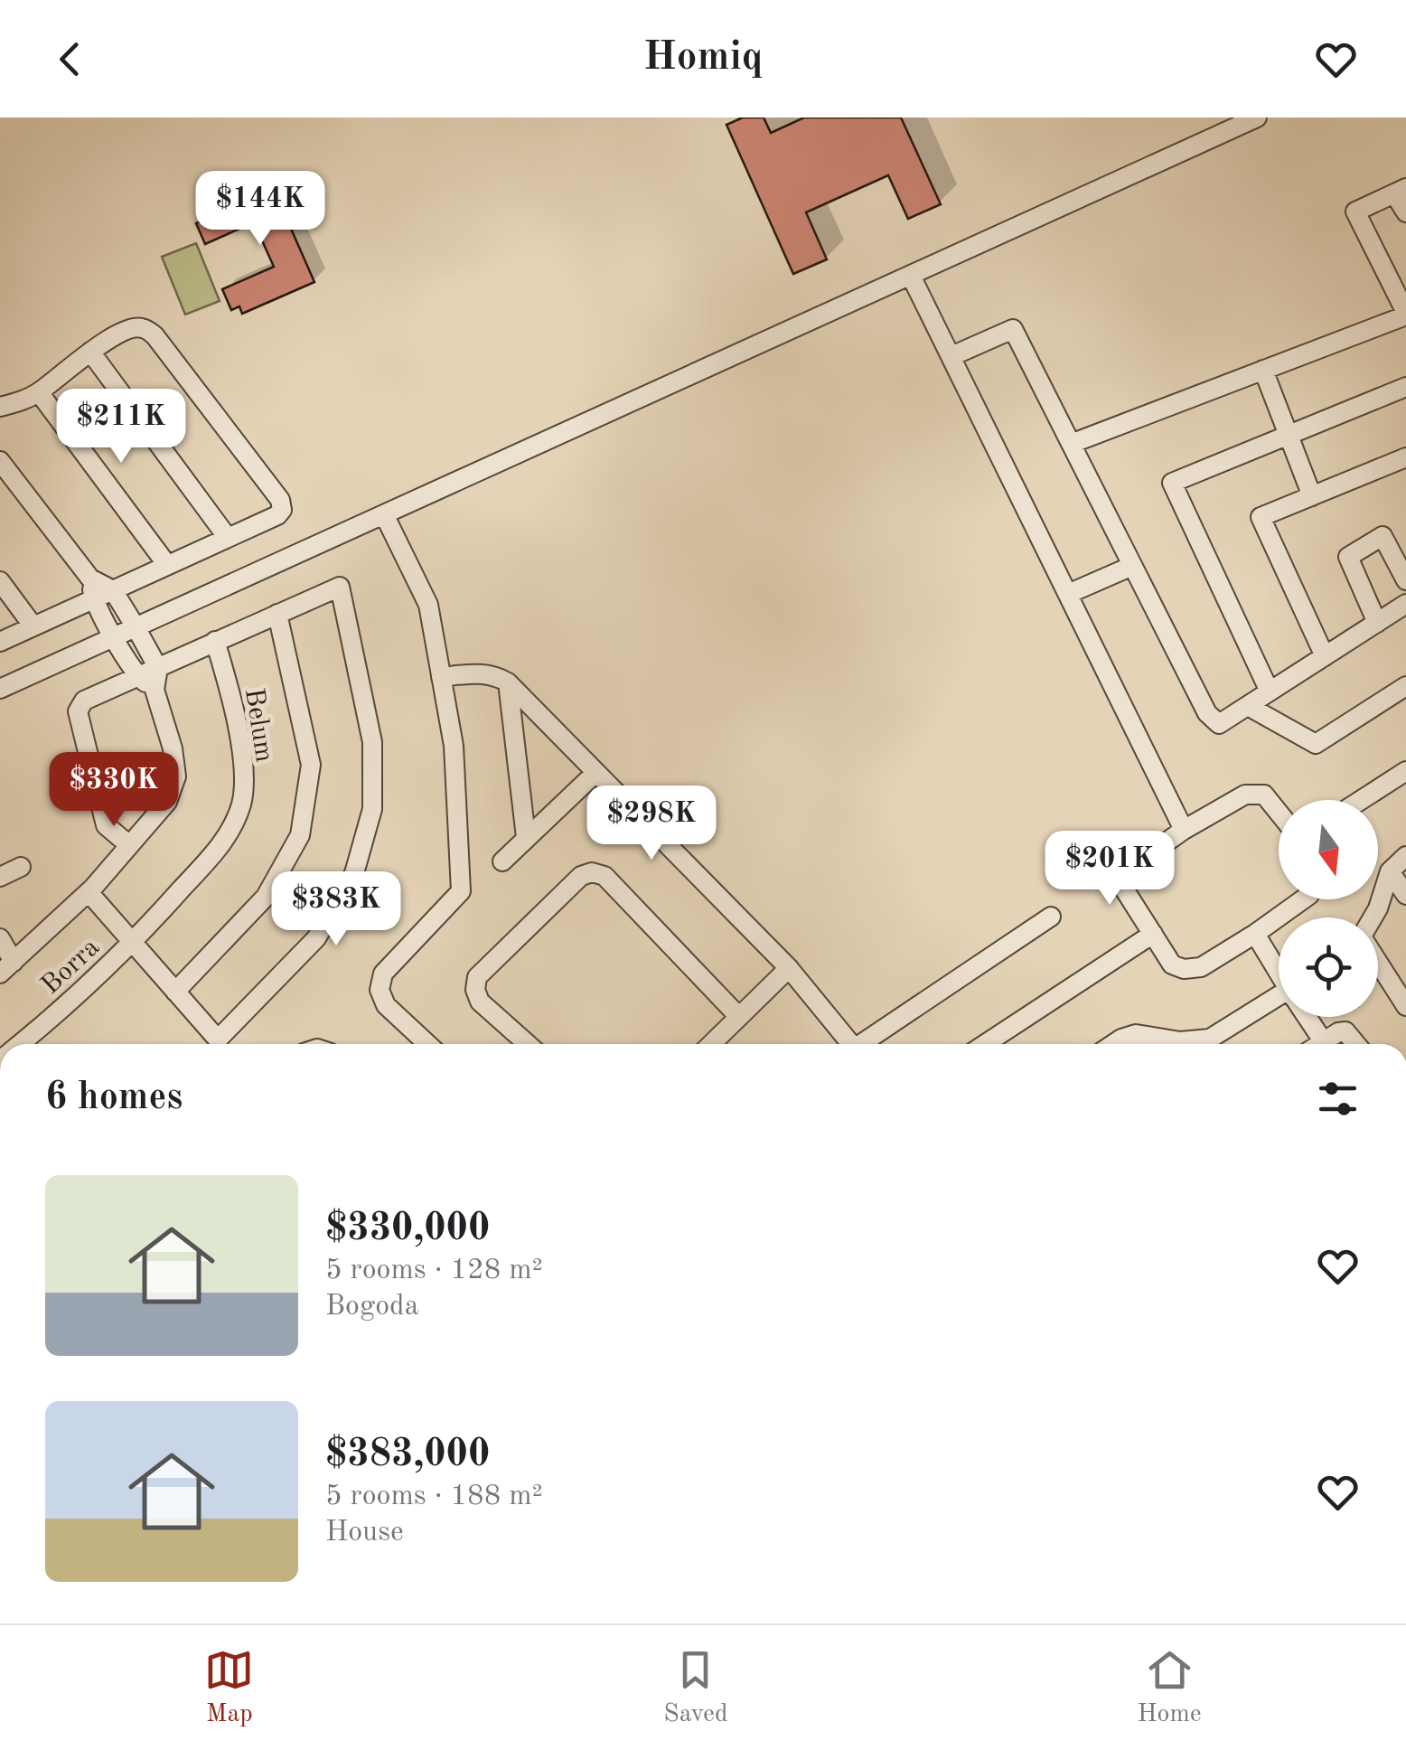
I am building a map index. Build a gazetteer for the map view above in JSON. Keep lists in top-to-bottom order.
{
  "streets": {
    "street": ["Belum", "Borra"]
  },
  "crossings": [
    ["Belum", "Borra"]
  ],
  "north": "bottom",
  "page": {
    "header": "Homiq",
    "price": [
      "$144K",
      "$211K",
      "$330K",
      "$298K",
      "$201K",
      "$383K"
    ],
    "heading": "6 homes",
    "list": [
      {
        "name": "$330,000",
        "note": "5 rooms · 128 m² · Bogoda"
      },
      {
        "name": "$383,000",
        "note": "5 rooms · 188 m² · House"
      }
    ],
    "tabs": ["Map", "Saved", "Home"]
  }
}
